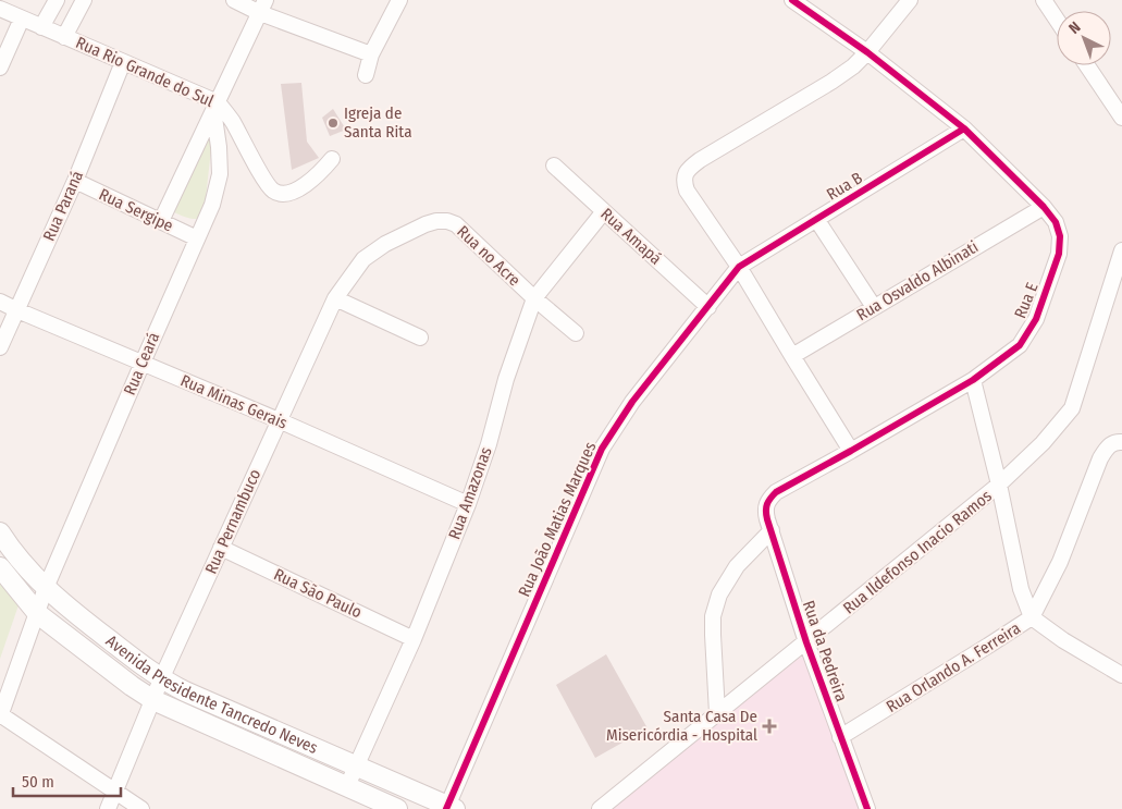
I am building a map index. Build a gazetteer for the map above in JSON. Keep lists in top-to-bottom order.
{
  "streets": {
    "street": [
      "Rua Rio Grande do Sul",
      "Rua B",
      "Rua Paraná",
      "Rua Sergipe",
      "Rua Amapá",
      "Rua no Acre",
      "Rua Osvaldo Albinati",
      "Rua E",
      "Rua Ceará",
      "Rua Minas Gerais",
      "Rua Amazonas",
      "Rua João Matias Marques",
      "Rua Pernambuco",
      "Rua Ildefonso Inacio Ramos",
      "Rua São Paulo",
      "Rua da Pedreira",
      "Rua Orlando A. Ferreira",
      "Avenida Presidente Tancredo Neves"
    ]
  },
  "crossings": [
    ["Rua Rio Grande do Sul", "Rua Paraná"],
    ["Rua Rio Grande do Sul", "Rua Ceará"],
    ["Rua B", "Rua E"],
    ["Rua B", "Rua João Matias Marques"],
    ["Rua Paraná", "Rua Sergipe"],
    ["Rua Paraná", "Rua Minas Gerais"],
    ["Rua Sergipe", "Rua Ceará"],
    ["Rua Amapá", "Rua Amazonas"],
    ["Rua Amapá", "Rua João Matias Marques"],
    ["Rua no Acre", "Rua Amazonas"],
    ["Rua no Acre", "Rua Pernambuco"],
    ["Rua Osvaldo Albinati", "Rua E"],
    ["Rua E", "Rua da Pedreira"],
    ["Rua Ceará", "Rua Minas Gerais"],
    ["Rua Ceará", "Avenida Presidente Tancredo Neves"],
    ["Rua Minas Gerais", "Rua Amazonas"],
    ["Rua Minas Gerais", "Rua Pernambuco"],
    ["Rua Amazonas", "Rua São Paulo"],
    ["Rua Amazonas", "Avenida Presidente Tancredo Neves"],
    ["Rua João Matias Marques", "Avenida Presidente Tancredo Neves"],
    ["Rua Pernambuco", "Rua São Paulo"],
    ["Rua Pernambuco", "Avenida Presidente Tancredo Neves"],
    ["Rua Ildefonso Inacio Ramos", "Rua da Pedreira"],
    ["Rua da Pedreira", "Rua Orlando A. Ferreira"]
  ],
  "places": {
    "other": ["Igreja de Santa Rita"],
    "health": ["Santa Casa De Misericórdia - Hospital"]
  },
  "scale_bar": "50 m",
  "north": "top left"
}
